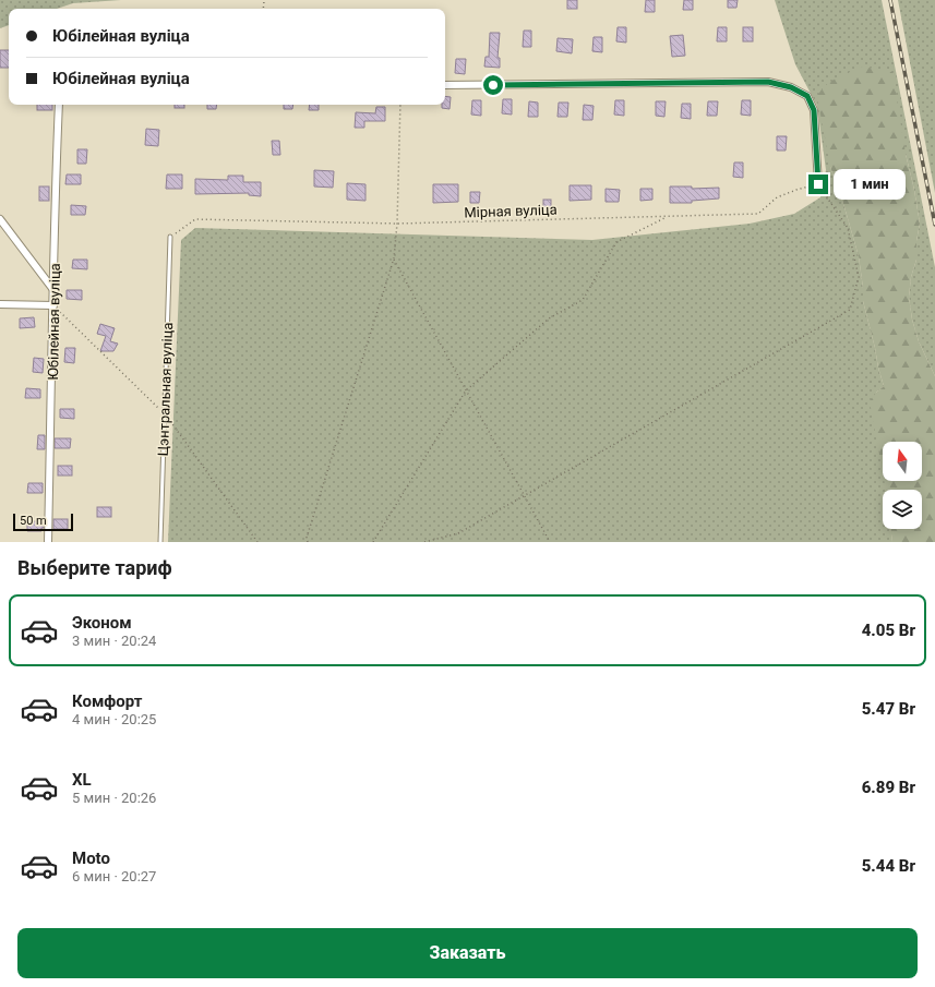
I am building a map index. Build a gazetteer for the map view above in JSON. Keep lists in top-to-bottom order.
{
  "streets": {
    "street": ["Юбілейная вуліца"],
    "lane": ["Цэнтральная вуліца"],
    "path": ["Мірная вуліца"]
  },
  "crossings": [
    ["Мірная вуліца", "Цэнтральная вуліца"]
  ],
  "scale_bar": "50 m",
  "north": "top",
  "page": {
    "banner": ["Юбілейная вуліца", "Юбілейная вуліца"],
    "bubble": "1 мин",
    "scale": "50 m",
    "heading": "Выберите тариф",
    "list": [
      {
        "name": "Эконом",
        "note": "3 мин · 20:24",
        "value": "4.05 Br"
      },
      {
        "name": "Комфорт",
        "note": "4 мин · 20:25",
        "value": "5.47 Br"
      },
      {
        "name": "XL",
        "note": "5 мин · 20:26",
        "value": "6.89 Br"
      },
      {
        "name": "Moto",
        "note": "6 мин · 20:27",
        "value": "5.44 Br"
      }
    ],
    "buttons": "Заказать"
  }
}
